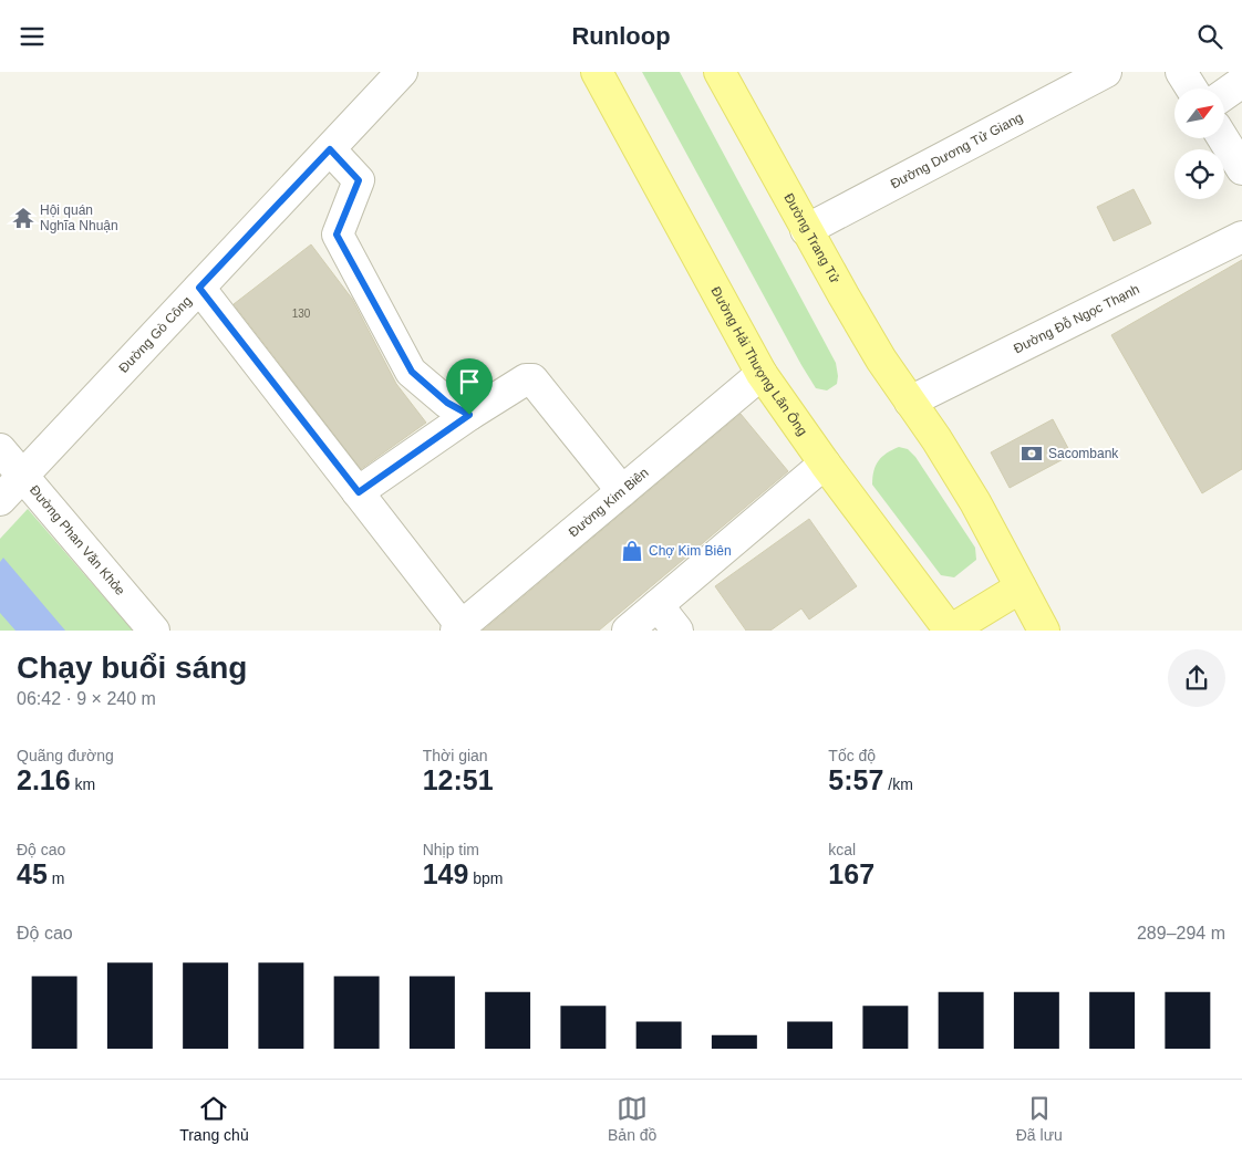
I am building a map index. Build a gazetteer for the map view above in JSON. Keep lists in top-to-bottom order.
{
  "streets": {
    "main road": ["Đường Trang Tử", "Đường Hải Thượng Lãn Ông"],
    "street": [
      "Đường Dương Tử Giang",
      "Đường Đỗ Ngọc Thạnh",
      "Đường Gò Công",
      "Đường Kim Biên",
      "Đường Phan Văn Khỏe"
    ]
  },
  "crossings": [
    ["Đường Dương Tử Giang", "Đường Trang Tử"],
    ["Đường Trang Tử", "Đường Đỗ Ngọc Thạnh"],
    ["Đường Gò Công", "Đường Phan Văn Khỏe"],
    ["Đường Hải Thượng Lãn Ông", "Đường Kim Biên"]
  ],
  "places": {
    "temple": ["Hội quán Nghĩa Nhuận"],
    "bank": ["Sacombank"],
    "shop": ["Chợ Kim Biên"]
  },
  "house_numbers": ["130"],
  "north": "top right",
  "page": {
    "header": "Runloop",
    "heading": ["Chạy buổi sáng", "06:42 · 9 × 240 m"],
    "stats": [
      ["Quãng đường", "2.16 km"],
      ["Thời gian", "12:51"],
      ["Tốc độ", "5:57 /km"],
      ["Độ cao", "45 m"],
      ["Nhịp tim", "149 bpm"],
      ["kcal", "167"]
    ],
    "chart": ["Độ cao", "289–294 m"],
    "tabs": ["Trang chủ", "Bản đồ", "Đã lưu"]
  }
}
